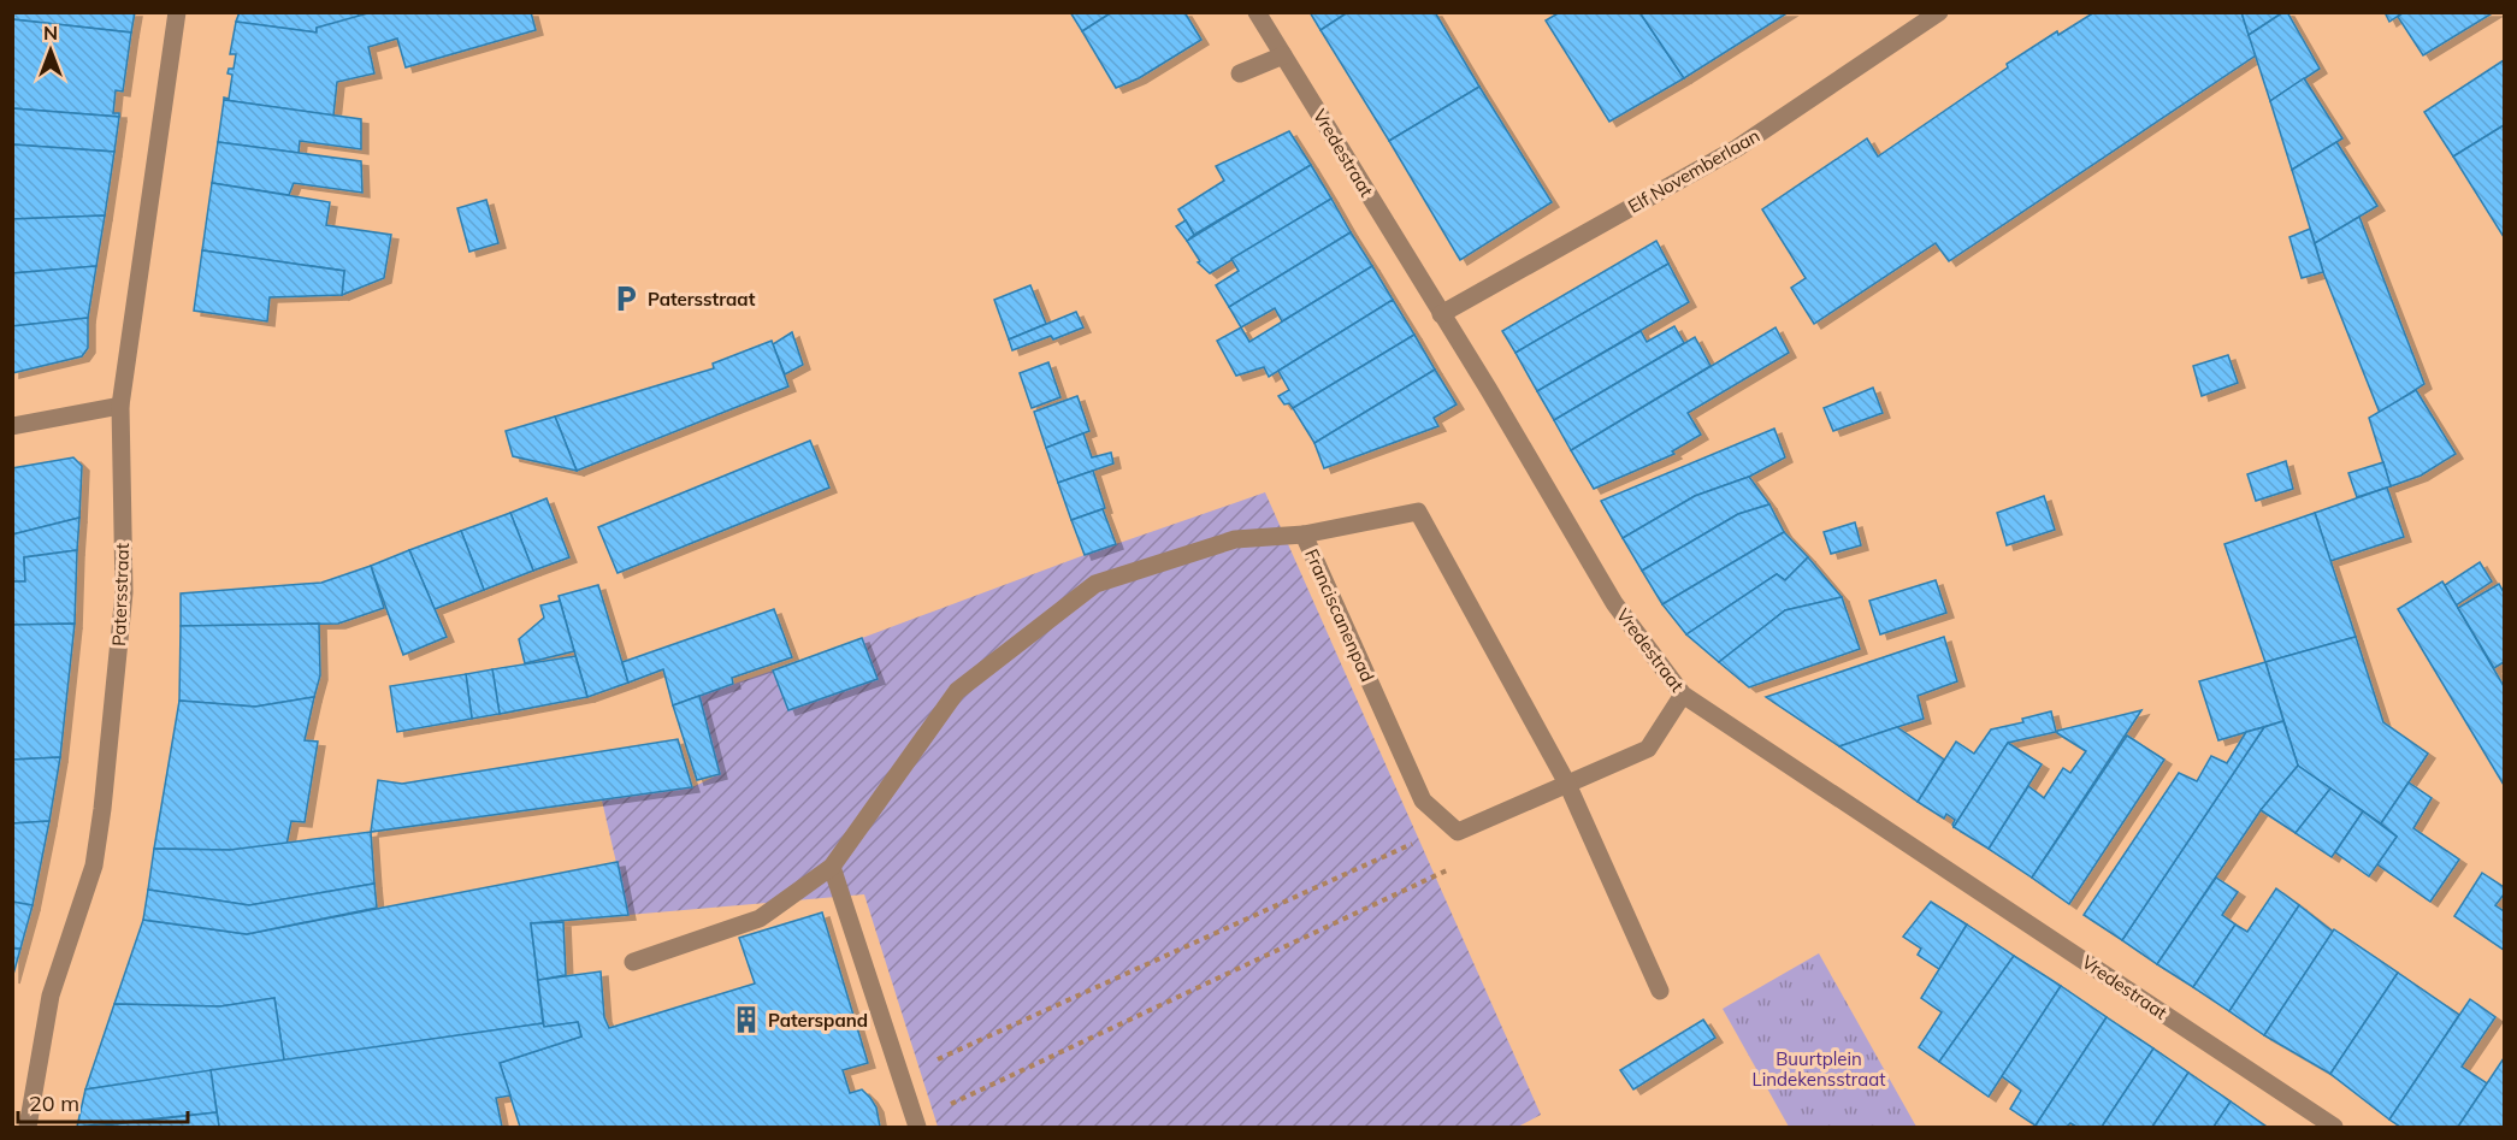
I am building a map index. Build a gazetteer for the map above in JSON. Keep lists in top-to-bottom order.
{
  "streets": {
    "street": [
      "Vredestraat",
      "Elf Novemberlaan",
      "Patersstraat",
      "Franciscanenpad"
    ]
  },
  "crossings": [
    ["Vredestraat", "Elf Novemberlaan"]
  ],
  "parks": ["Buurtplein Lindekensstraat"],
  "places": {
    "parking": ["Patersstraat"],
    "building": ["Paterspand"]
  },
  "scale_bar": "20 m",
  "north": "top"
}
